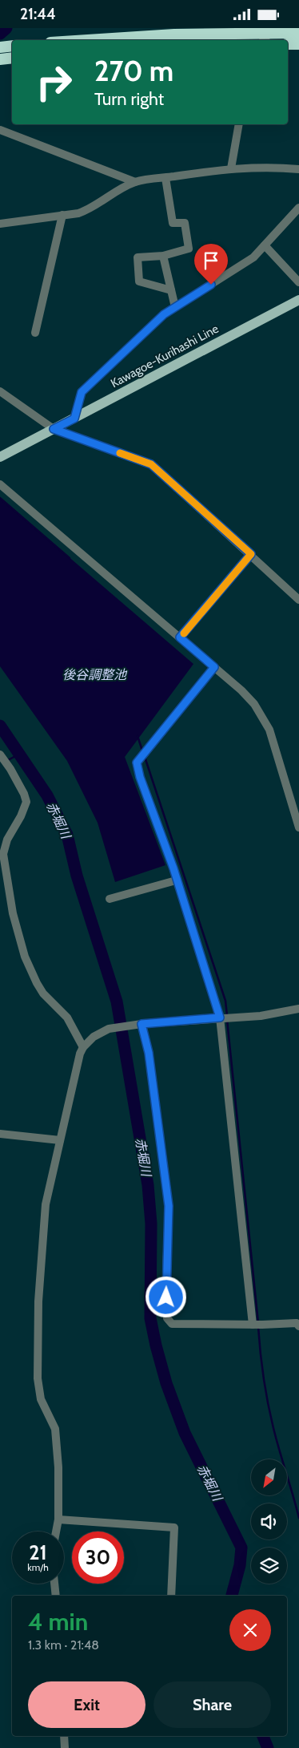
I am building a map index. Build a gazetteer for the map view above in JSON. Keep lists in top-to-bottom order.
{
  "streets": {
    "main road": ["Kawagoe-Kurihashi Line"]
  },
  "water": ["後谷調整池", "赤堀川"],
  "north": "bottom left",
  "page": {
    "status": "21:44",
    "turn": ["270 m", "Turn right"],
    "speed": "21 km/h",
    "limit": "30",
    "heading": ["4 min", "1.3 km · 21:48"],
    "buttons": ["Exit", "Share"]
  }
}
